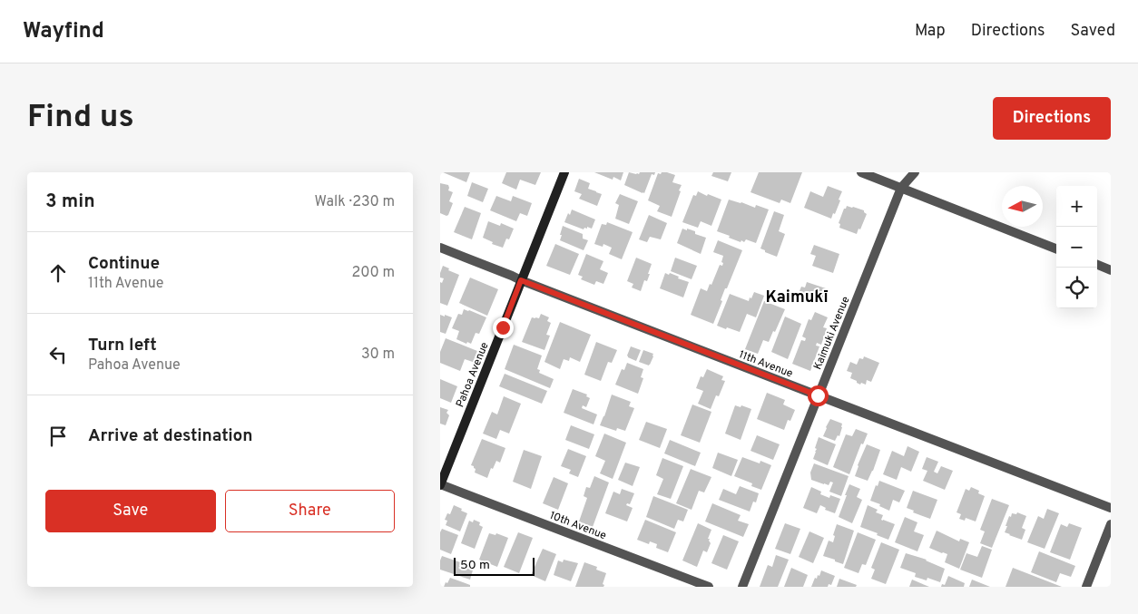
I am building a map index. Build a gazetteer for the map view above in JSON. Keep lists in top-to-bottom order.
{
  "streets": {
    "street": [
      "Kaimuki Avenue",
      "11th Avenue",
      "Pahoa Avenue",
      "10th Avenue"
    ]
  },
  "crossings": [
    ["Kaimuki Avenue", "11th Avenue"],
    ["11th Avenue", "Pahoa Avenue"],
    ["Pahoa Avenue", "10th Avenue"]
  ],
  "districts": ["Kaimukī"],
  "scale_bar": "50 m",
  "north": "left",
  "page": {
    "header": "Wayfind",
    "nav": ["Map", "Directions", "Saved"],
    "buttons": [
      "Directions",
      ["Save", "Share"]
    ],
    "title": "Find us",
    "heading": ["3 min", "Walk · 230 m"],
    "map_buttons": ["+", "−"],
    "list": [
      ["Continue", "11th Avenue", "200 m"],
      ["Turn left", "Pahoa Avenue", "30 m"],
      "Arrive at destination"
    ],
    "scale": "50 m"
  }
}
